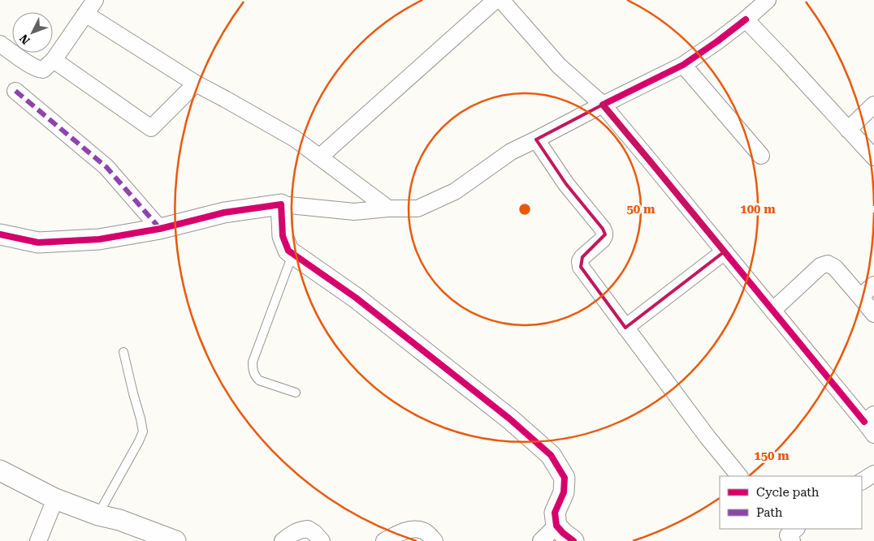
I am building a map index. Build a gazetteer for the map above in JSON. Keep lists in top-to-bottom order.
{
  "legend": ["Cycle path", "Path"],
  "north": "bottom left",
  "rings": ["50 m", "100 m", "150 m"]
}
